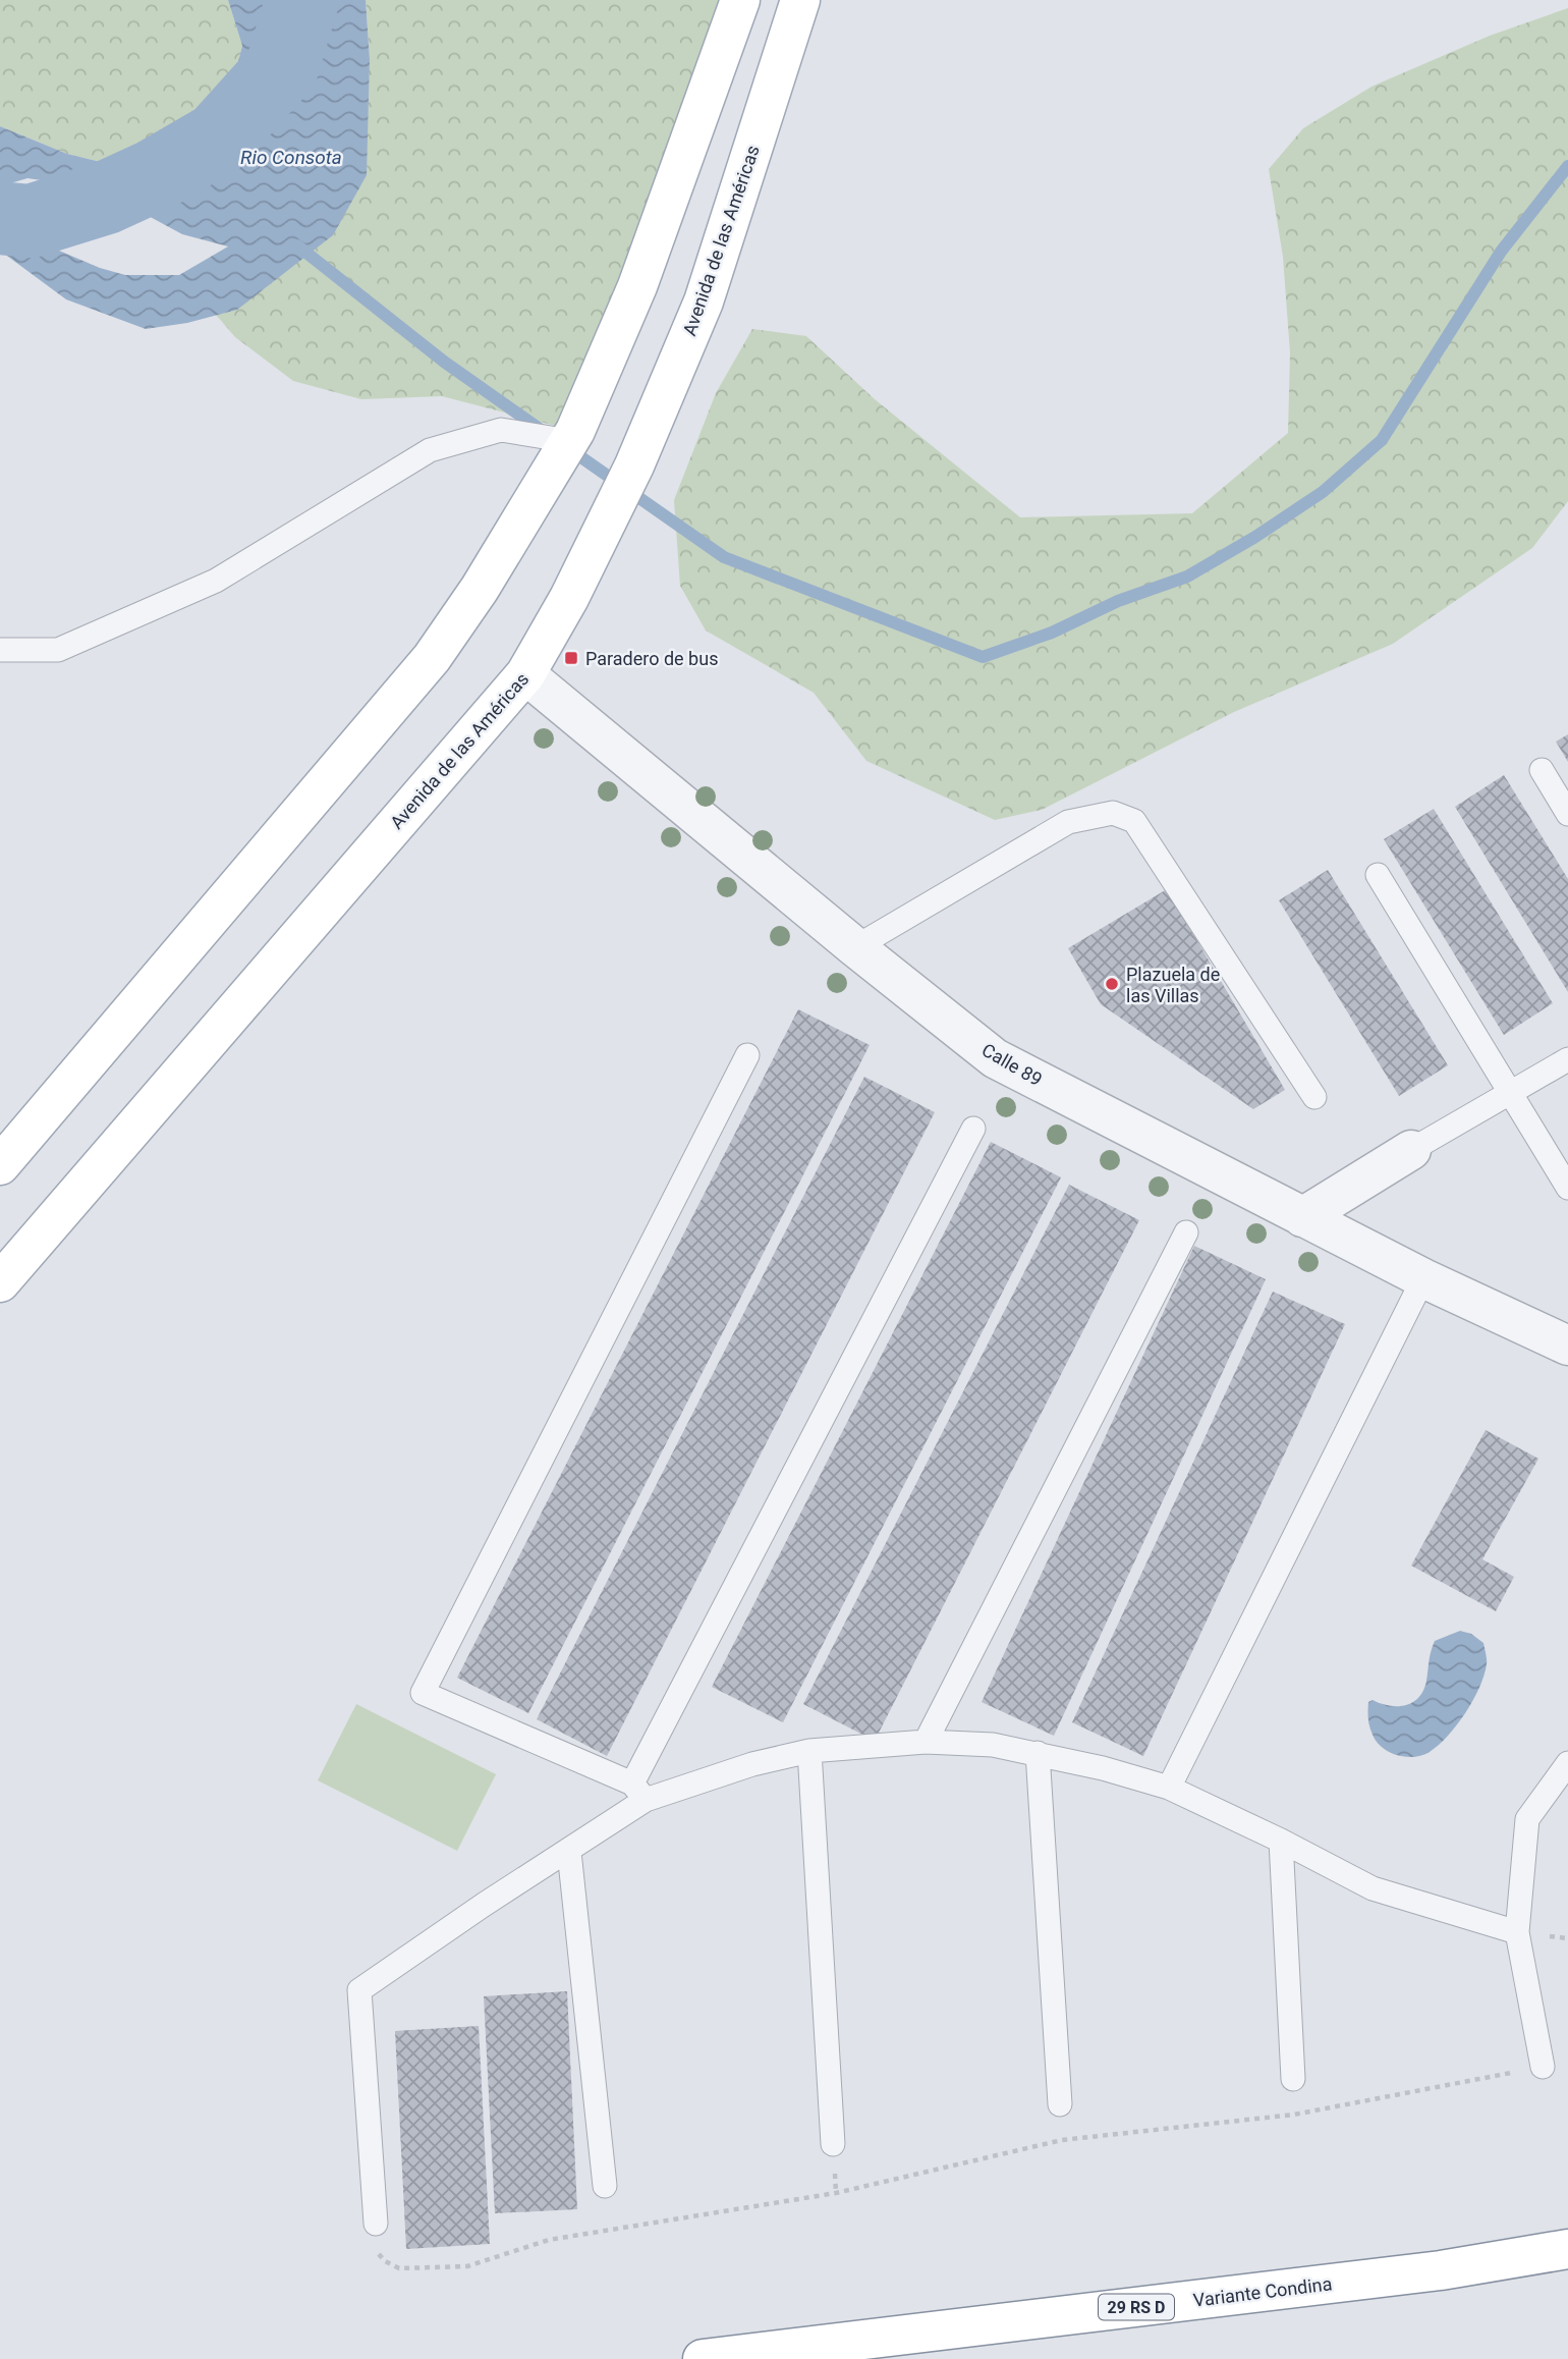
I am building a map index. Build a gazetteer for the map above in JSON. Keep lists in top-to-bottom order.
{
  "streets": {
    "main road": ["Avenida de las Américas", "Variante Condina", "29 RS D"],
    "street": ["Calle 89"]
  },
  "crossings": [
    ["Avenida de las Américas", "Calle 89"]
  ],
  "water": ["Rio Consota"],
  "places": {
    "transit": ["Paradero de bus"],
    "other": ["Plazuela de las Villas"]
  }
}
